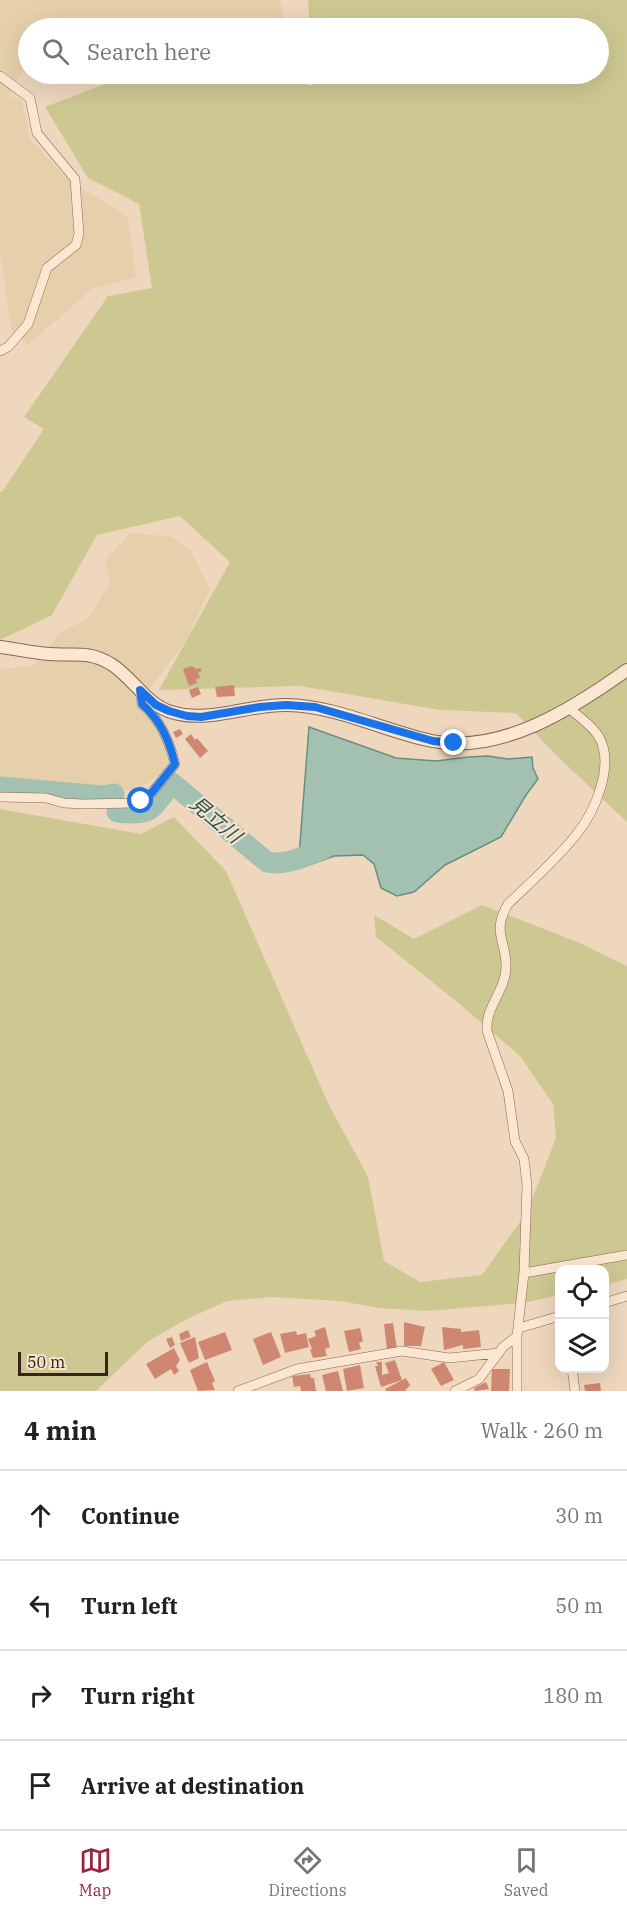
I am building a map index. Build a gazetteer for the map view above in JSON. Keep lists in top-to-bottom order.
{
  "water": ["見立川"],
  "scale_bar": "50 m",
  "page": {
    "search": "Search here",
    "scale": "50 m",
    "heading": ["4 min", "Walk · 260 m"],
    "list": [
      ["Continue", "30 m"],
      ["Turn left", "50 m"],
      ["Turn right", "180 m"],
      "Arrive at destination"
    ],
    "nav": ["Map", "Directions", "Saved"]
  }
}
